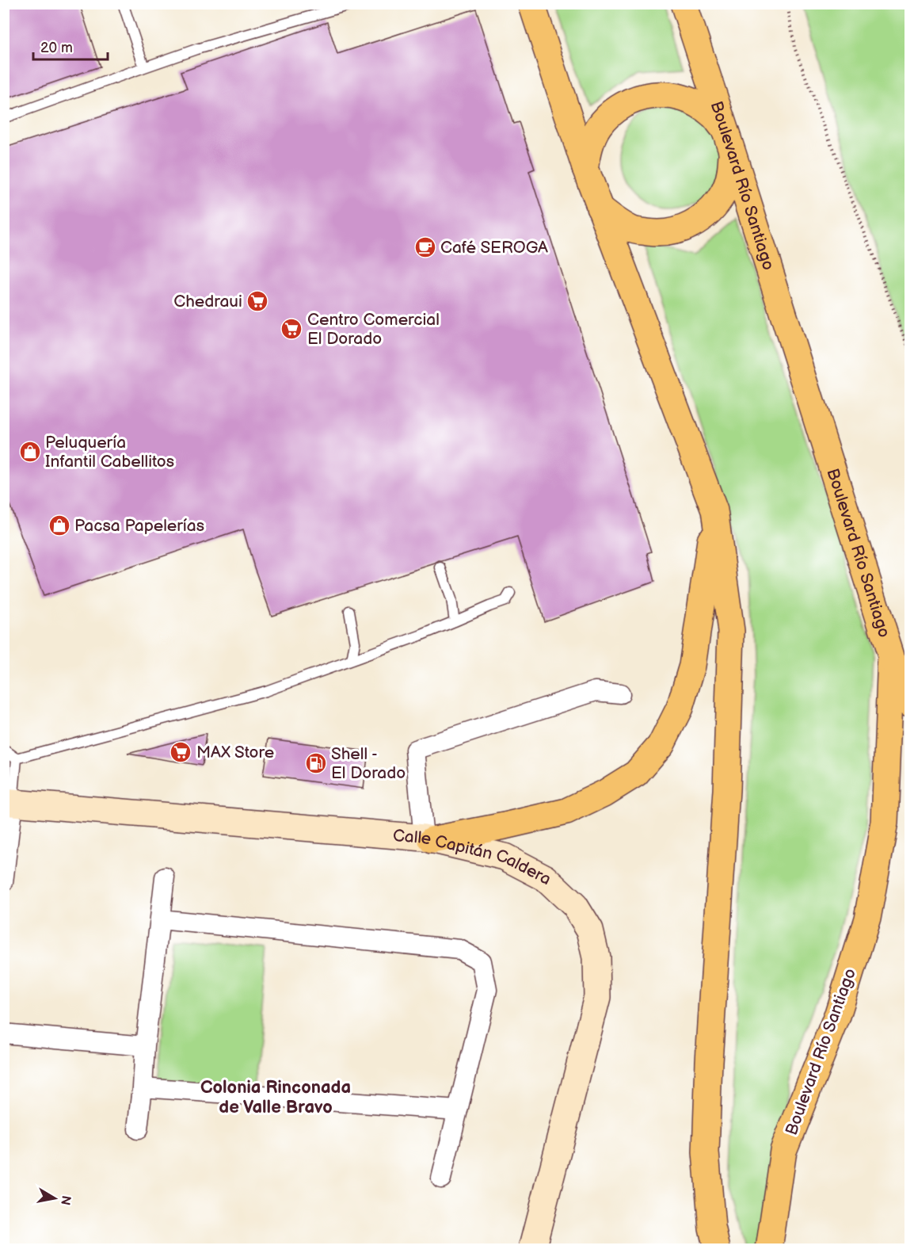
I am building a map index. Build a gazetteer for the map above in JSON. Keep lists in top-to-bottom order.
{
  "streets": {
    "main road": ["Boulevard Río Santiago", "Calle Capitán Caldera"]
  },
  "districts": ["Colonia Rinconada de Valle Bravo"],
  "places": {
    "cafe": ["Café SEROGA"],
    "supermarket": ["Chedraui", "Centro Comercial El Dorado", "MAX Store"],
    "shop": ["Peluquería Infantil Cabellitos", "Pacsa Papelerías"],
    "fuel station": ["Shell - El Dorado"]
  },
  "scale_bar": "20 m",
  "north": "right"
}
